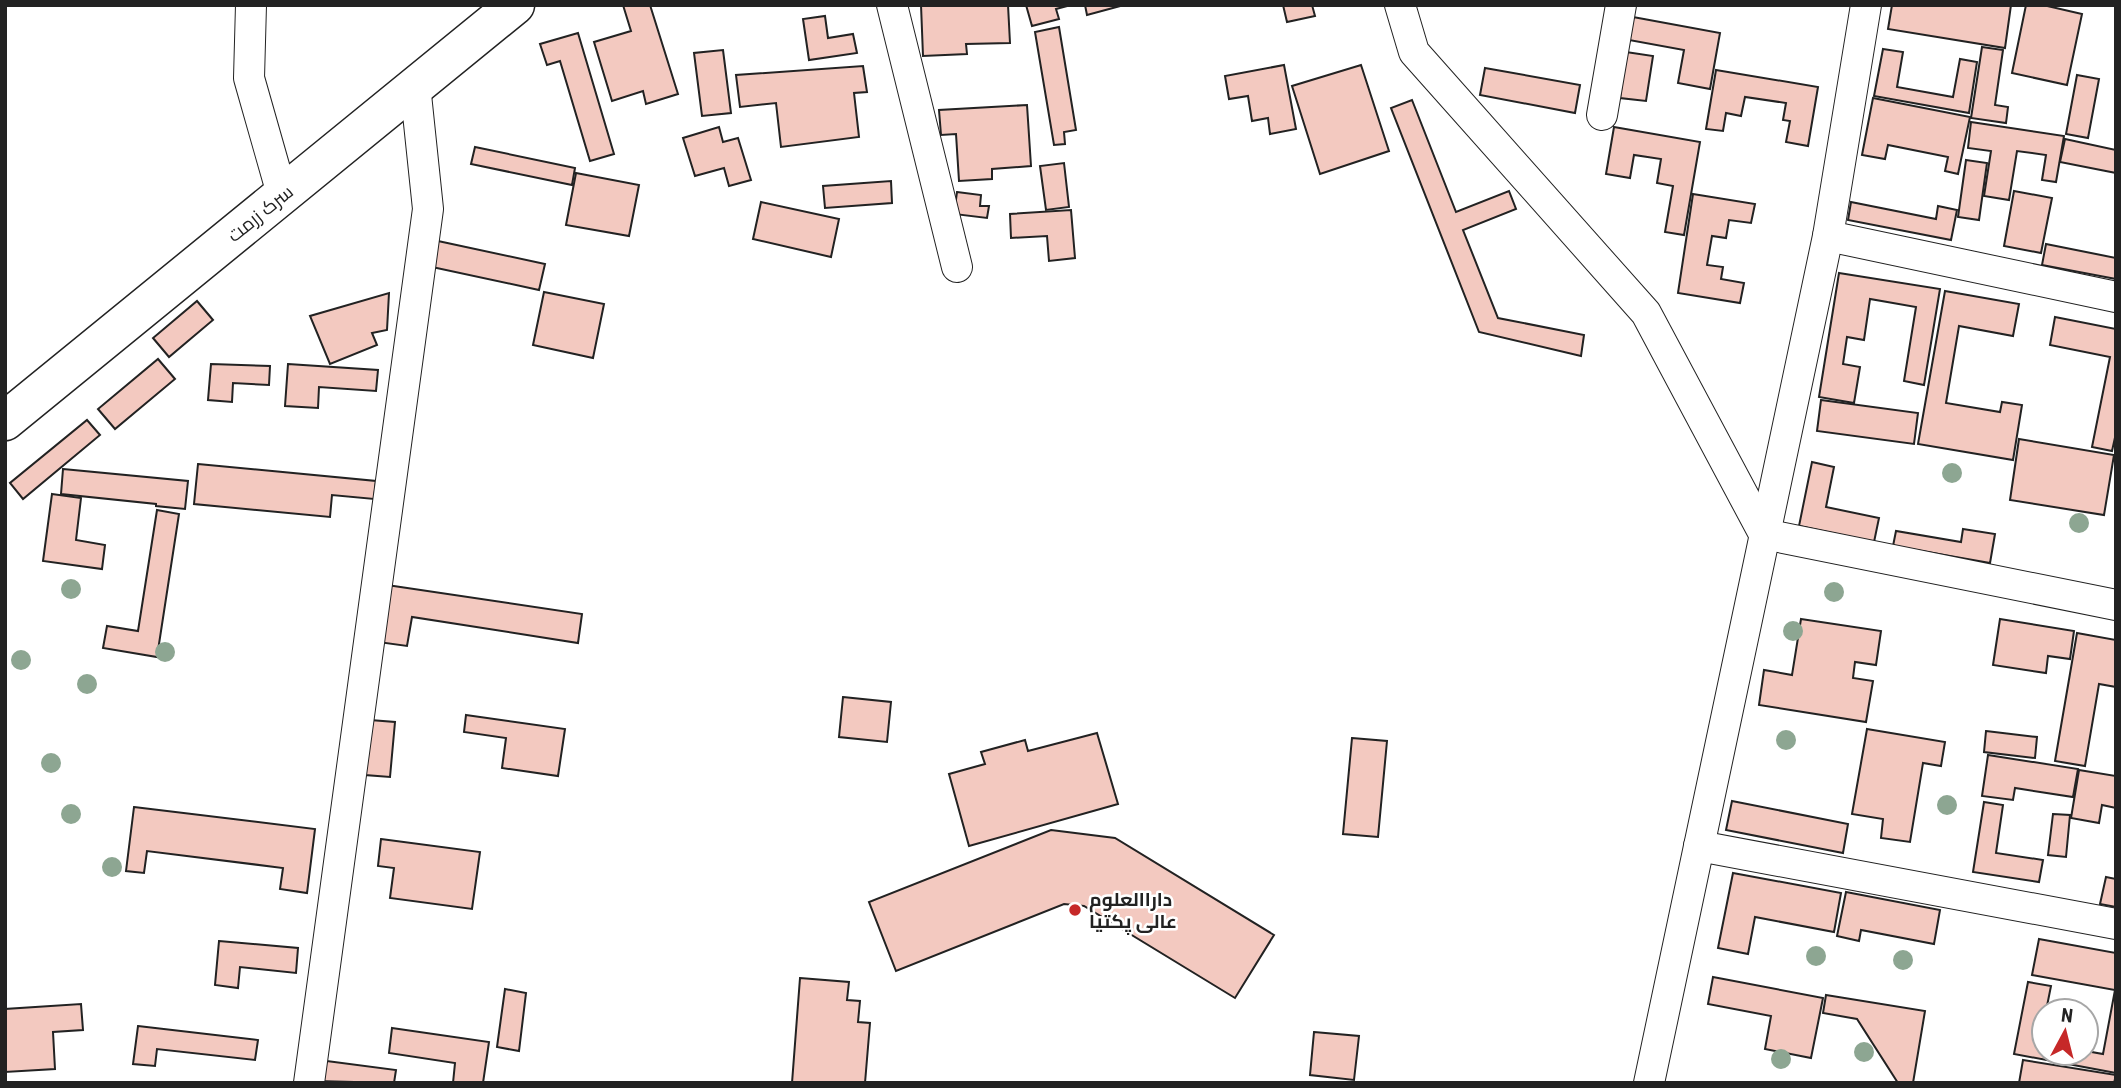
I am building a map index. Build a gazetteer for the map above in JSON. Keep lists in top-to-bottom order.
{
  "streets": {
    "highway": ["سرک زرمت"]
  },
  "places": ["داراالعلوم عالی پکتیا"],
  "north": "top"
}
